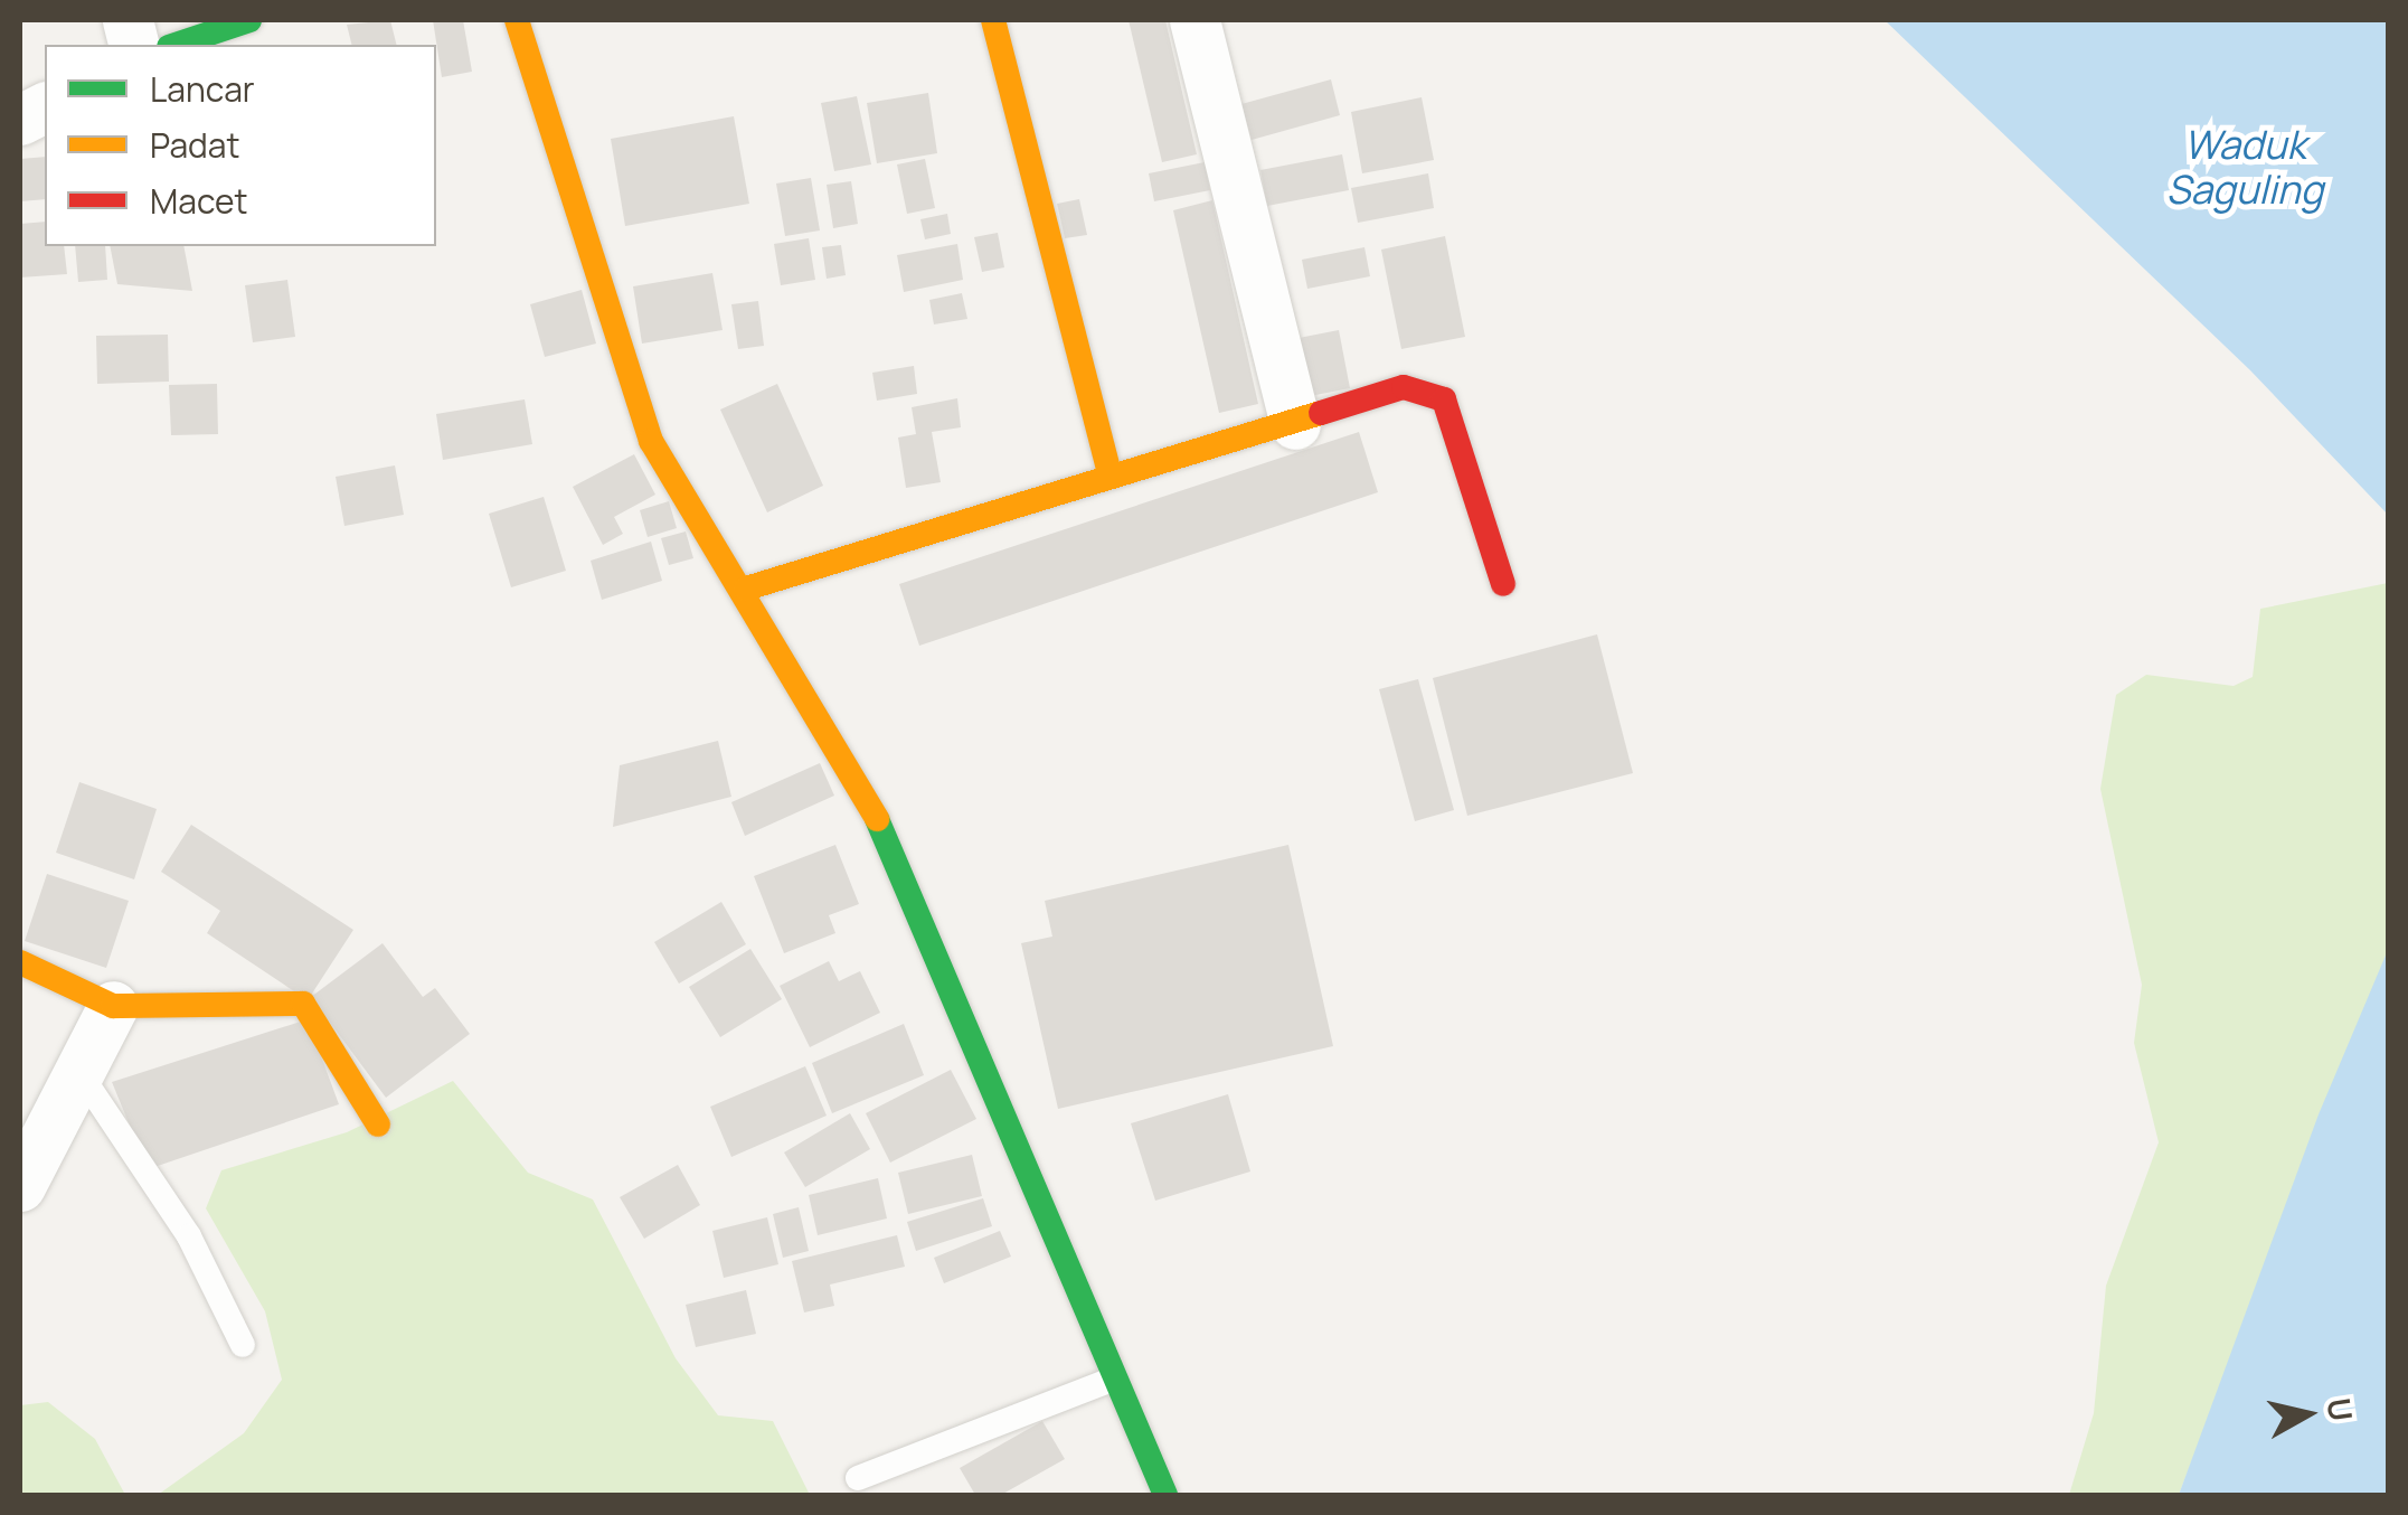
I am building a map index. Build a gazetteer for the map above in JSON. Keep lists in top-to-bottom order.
{
  "water": ["Waduk Saguling"],
  "legend": ["Lancar", "Padat", "Macet"],
  "north": "right"
}
